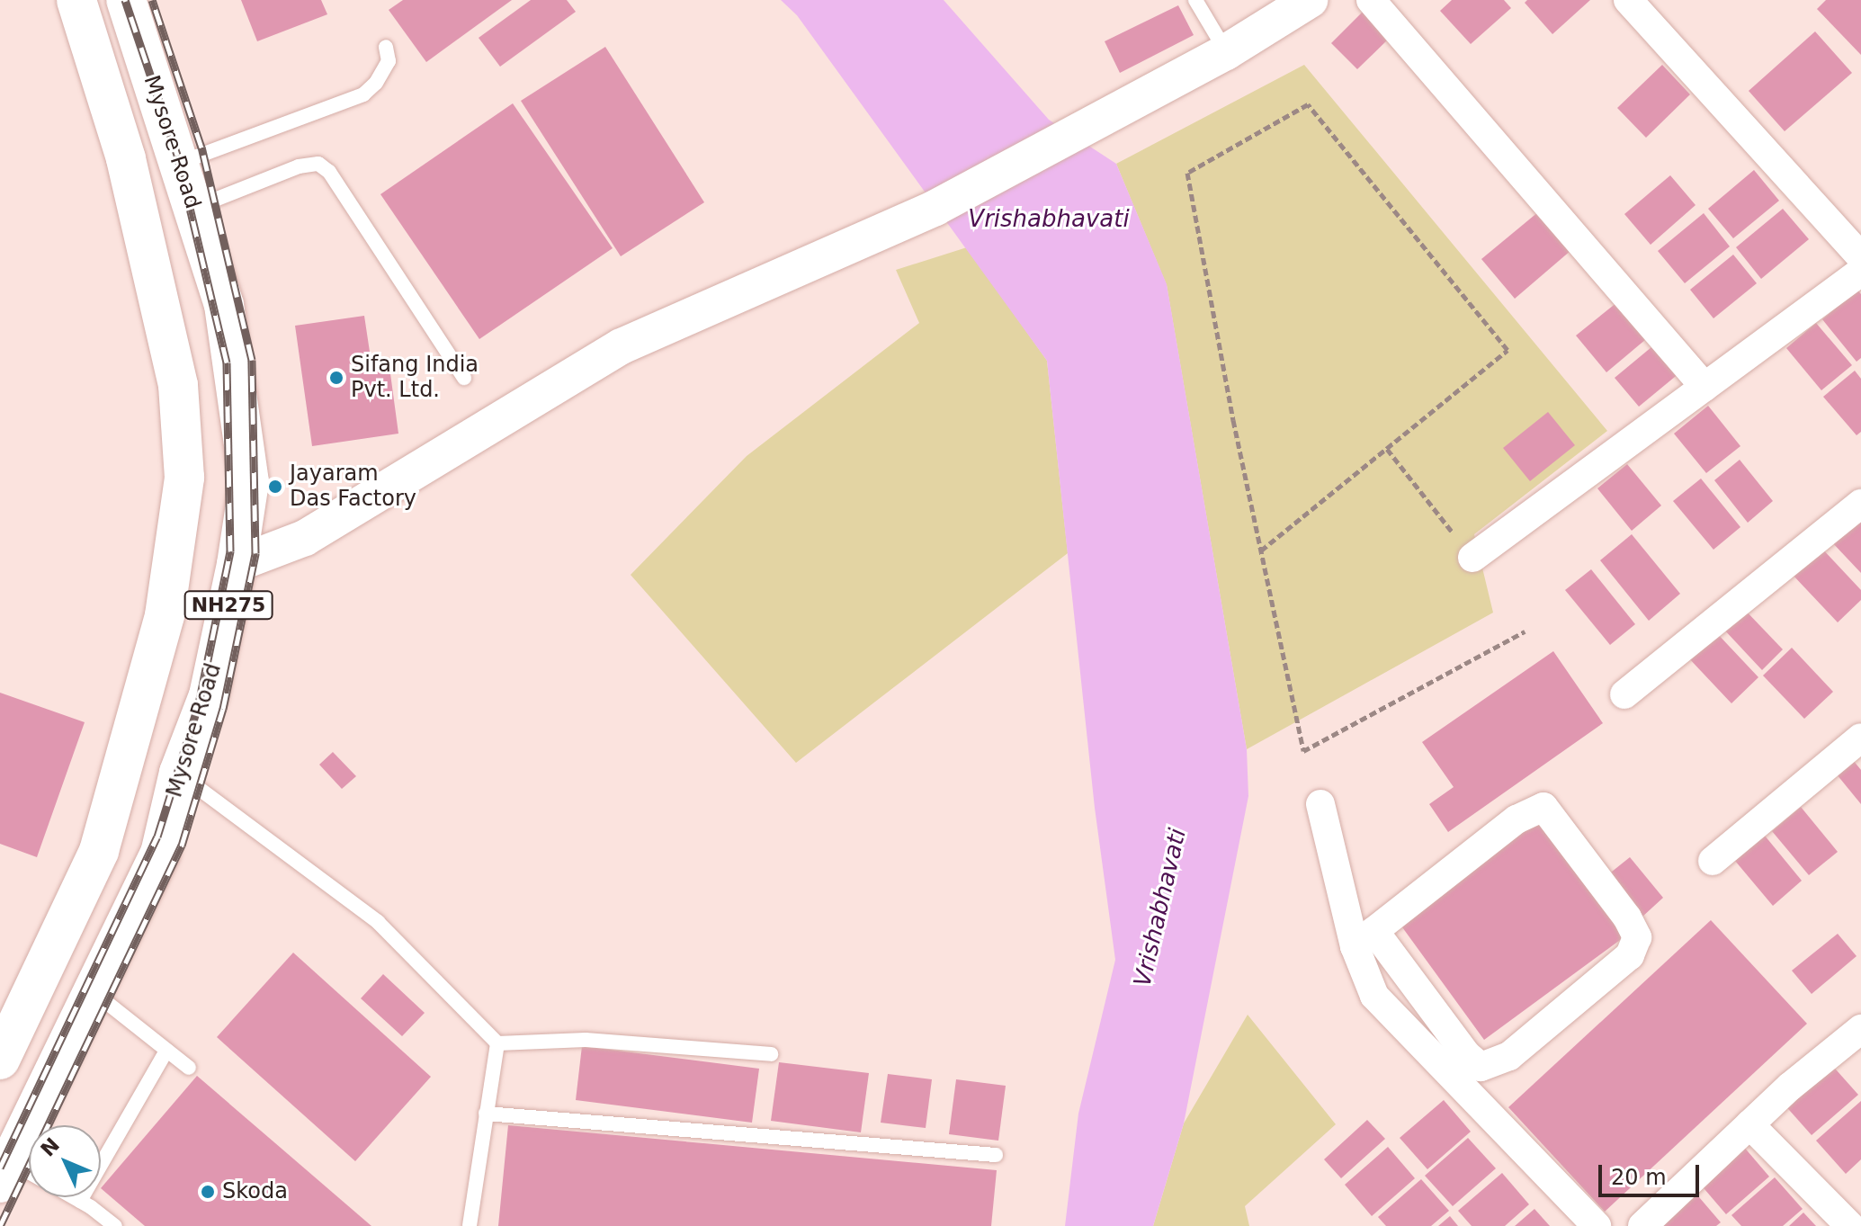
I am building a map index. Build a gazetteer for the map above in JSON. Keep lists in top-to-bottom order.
{
  "streets": {
    "highway": ["Mysore Road", "NH275"]
  },
  "water": ["Vrishabhavati"],
  "places": ["Sifang India Pvt. Ltd.", "Jayaram Das Factory", "Skoda"],
  "scale_bar": "20 m",
  "north": "top left"
}
